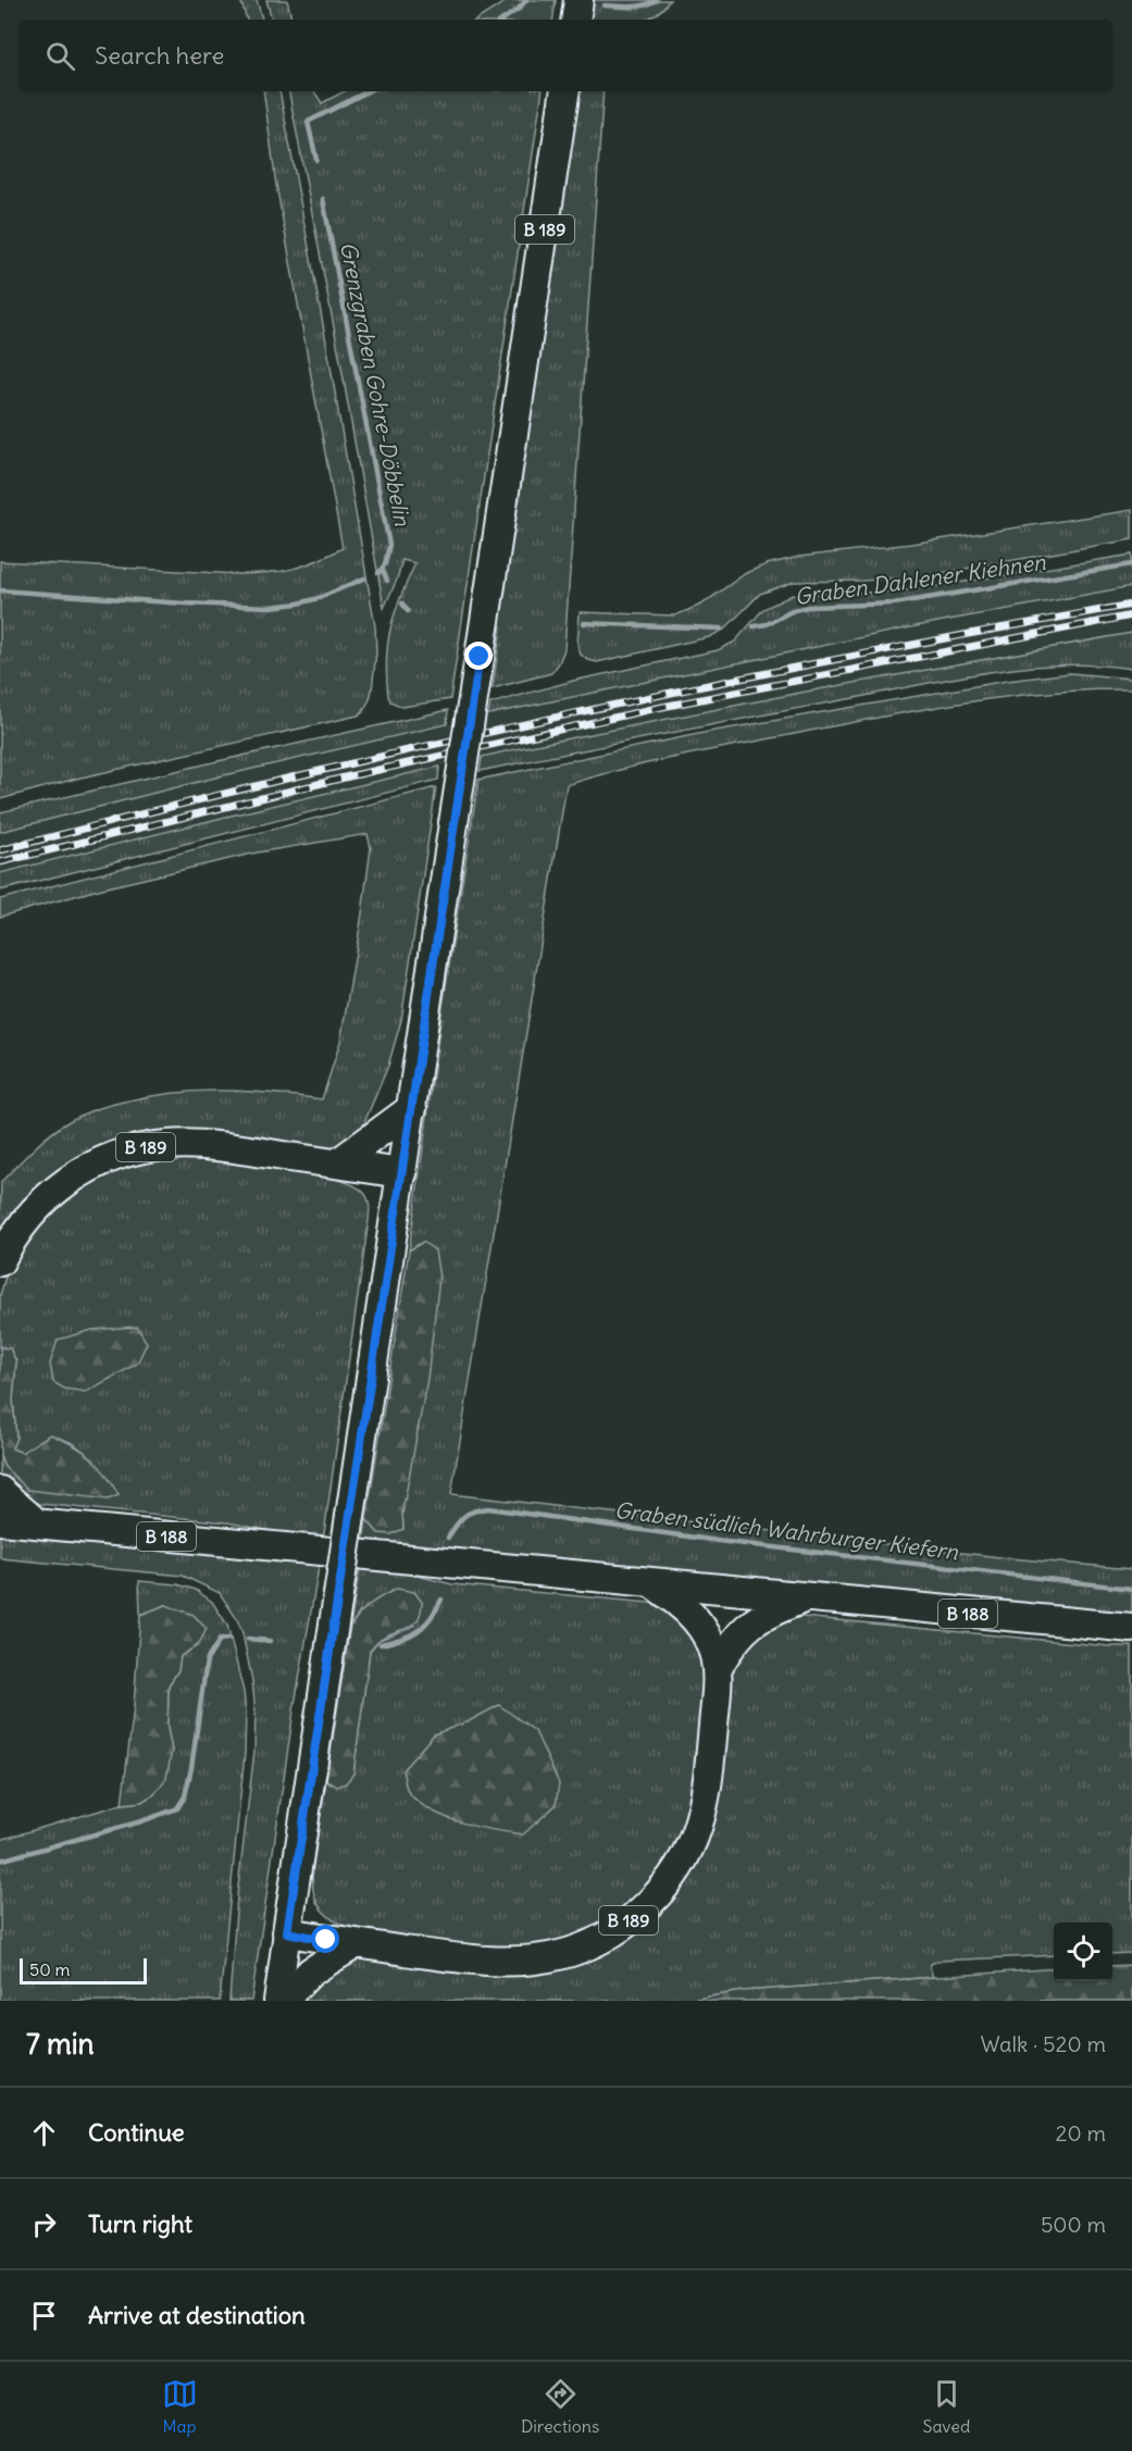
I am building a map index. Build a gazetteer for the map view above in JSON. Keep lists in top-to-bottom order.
{
  "streets": {
    "main road": ["B 189", "B 188"]
  },
  "crossings": [
    ["B 189", "B 188"]
  ],
  "water": ["Grenzgraben Gohre-Döbbelin", "Graben Dahlener Kiehnen", "Graben südlich Wahrburger Kiefern"],
  "scale_bar": "50 m",
  "page": {
    "search": "Search here",
    "scale": "50 m",
    "heading": ["7 min", "Walk · 520 m"],
    "list": [
      ["Continue", "20 m"],
      ["Turn right", "500 m"],
      "Arrive at destination"
    ],
    "nav": ["Map", "Directions", "Saved"]
  }
}
